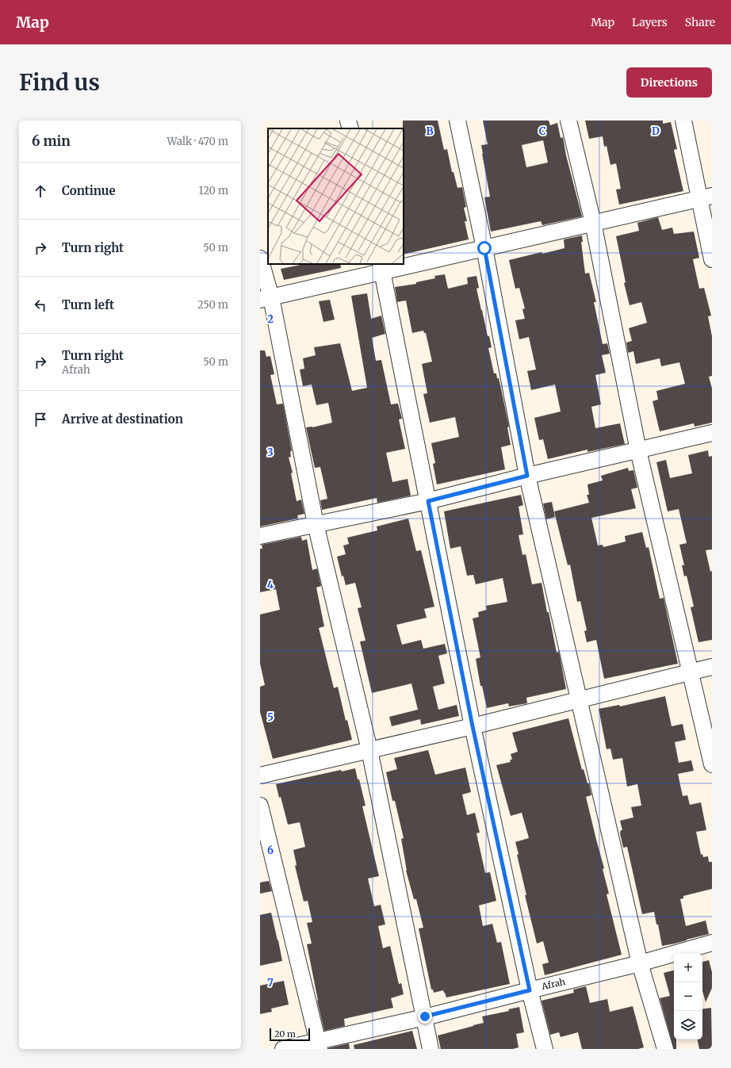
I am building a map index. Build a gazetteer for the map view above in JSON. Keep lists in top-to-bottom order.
{
  "streets": {
    "street": ["Afrah"]
  },
  "scale_bar": "20 m",
  "page": {
    "header": "Map",
    "nav": ["Map", "Layers", "Share"],
    "buttons": "Directions",
    "title": "Find us",
    "heading": ["6 min", "Walk · 470 m"],
    "list": [
      ["Continue", "120 m"],
      ["Turn right", "50 m"],
      ["Turn left", "250 m"],
      ["Turn right", "Afrah", "50 m"],
      "Arrive at destination"
    ],
    "map_buttons": ["+", "−"],
    "scale": "20 m"
  },
  "grid": {
    "columns": ["B", "C", "D"],
    "rows": [
      "2",
      "3",
      "4",
      "5",
      "6",
      "7"
    ]
  }
}
